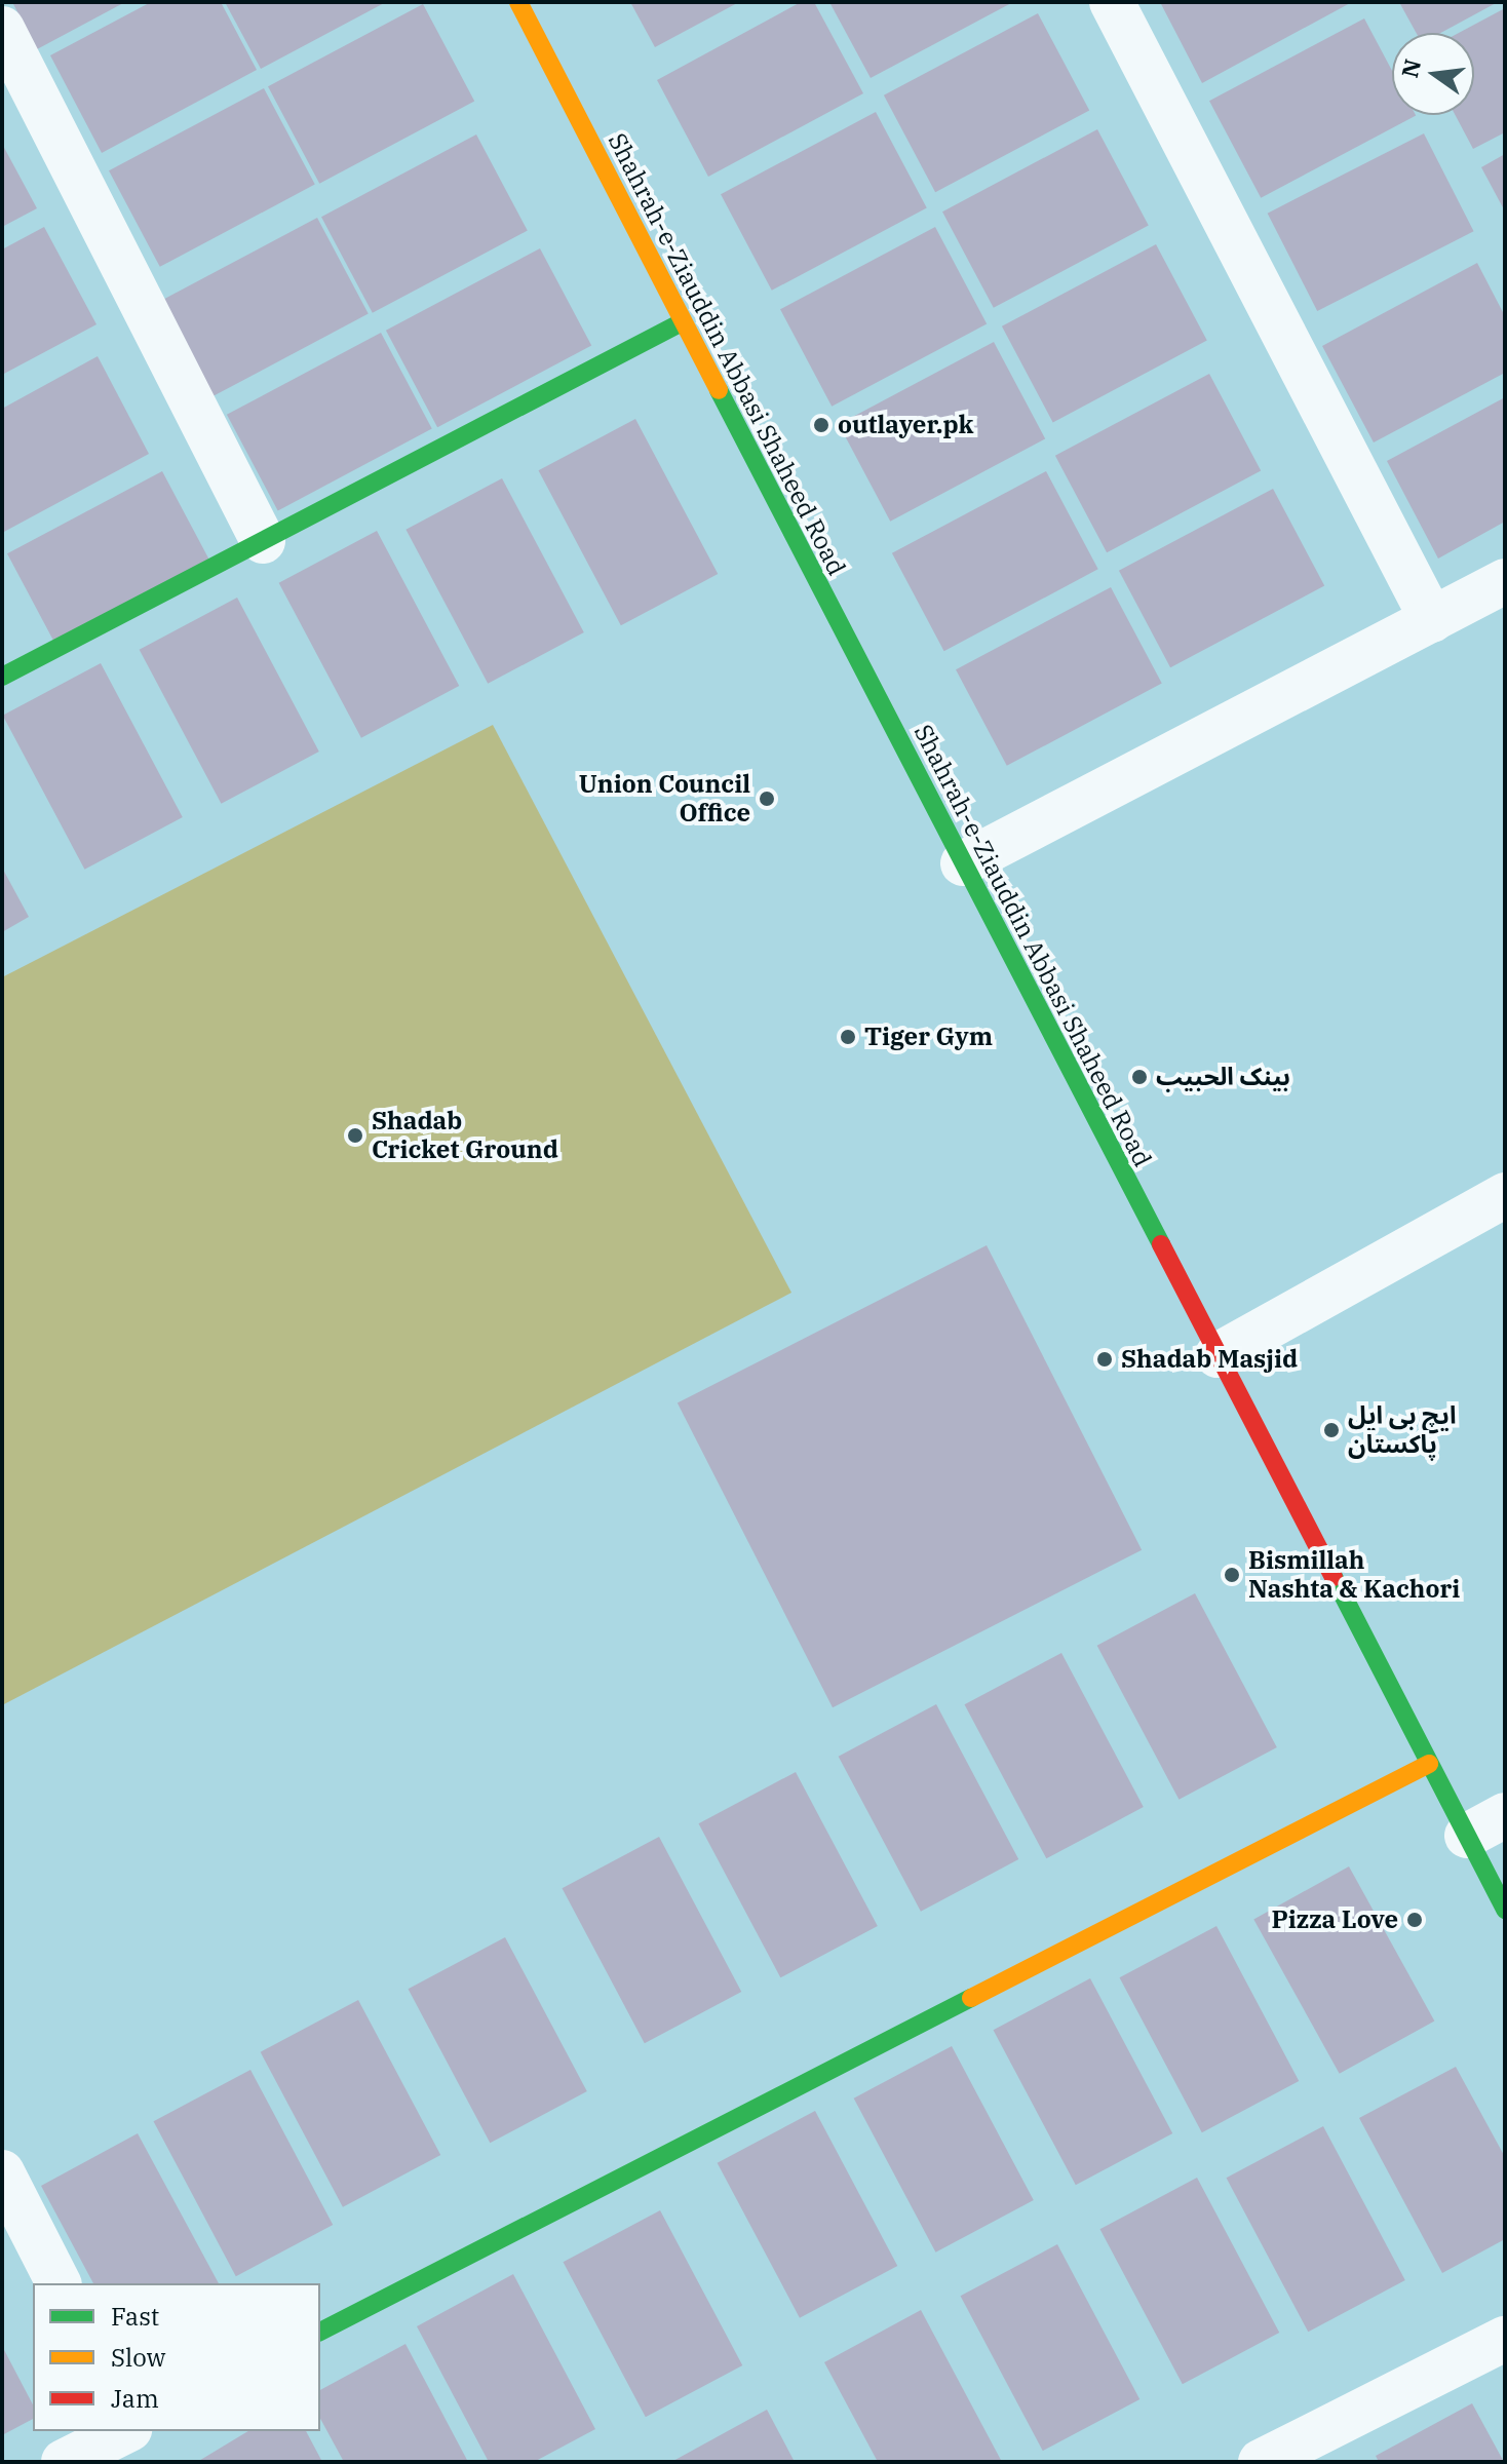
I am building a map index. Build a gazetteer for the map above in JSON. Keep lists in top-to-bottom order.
{
  "streets": {
    "street": ["Shahrah-e-Ziauddin Abbasi Shaheed Road"]
  },
  "places": [
    "outlayer.pk",
    "Union Council Office",
    "Tiger Gym",
    "بينک الحبيب",
    "Shadab Cricket Ground",
    "Shadab Masjid",
    "ایچ بی ایل پاکستان",
    "Bismillah Nashta & Kachori",
    "Pizza Love"
  ],
  "legend": ["Fast", "Slow", "Jam"],
  "north": "left"
}
